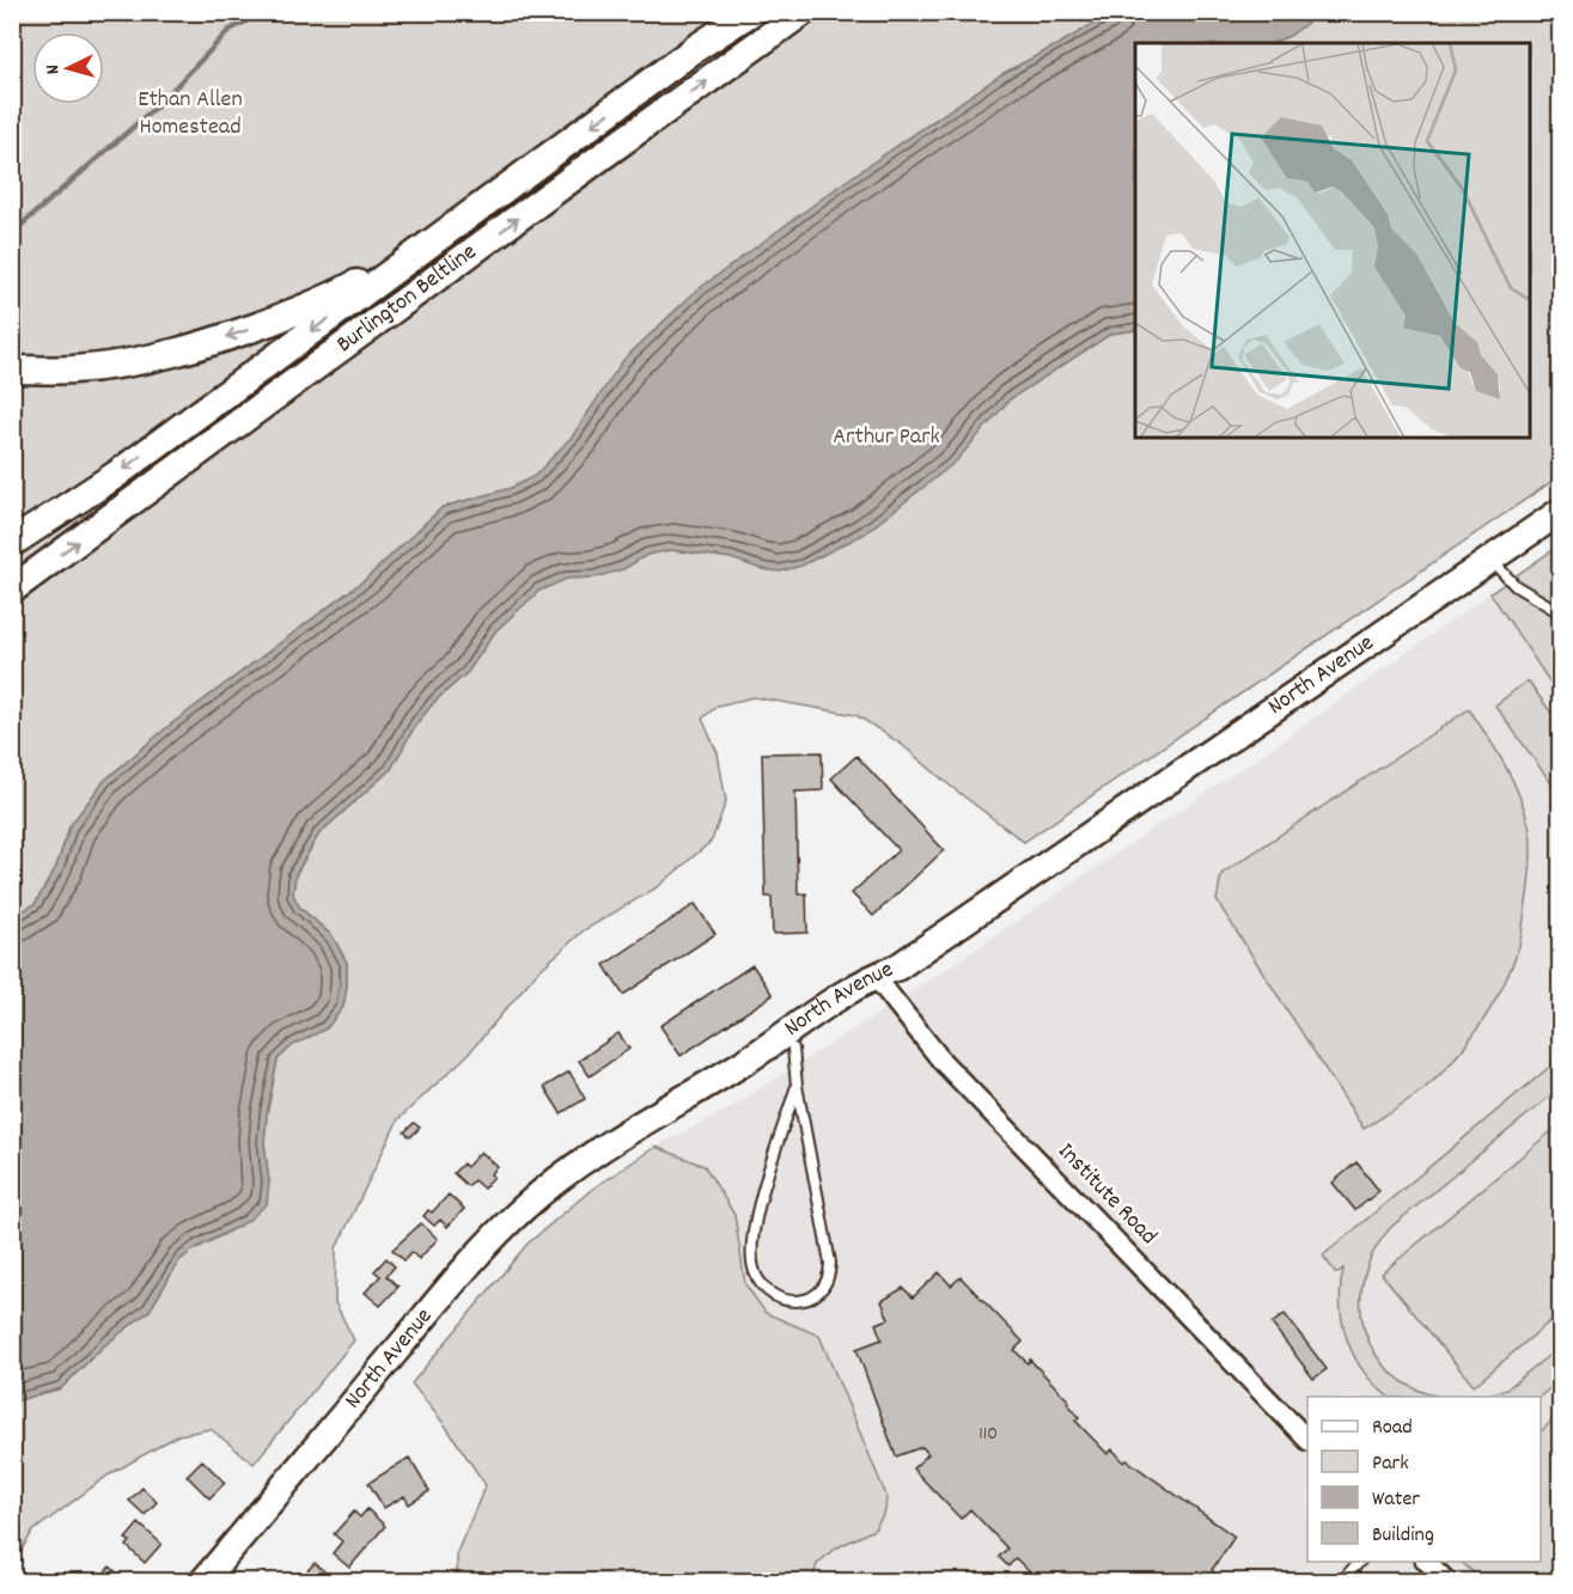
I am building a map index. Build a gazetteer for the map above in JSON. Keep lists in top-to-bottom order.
{
  "streets": {
    "main road": ["Burlington Beltline", "North Avenue"],
    "street": ["Institute Road"]
  },
  "crossings": [
    ["North Avenue", "Institute Road"]
  ],
  "parks": ["Ethan Allen Homestead", "Arthur Park"],
  "house_numbers": ["110"],
  "legend": [
    "Road",
    "Park",
    "Water",
    "Building"
  ],
  "north": "left"
}
